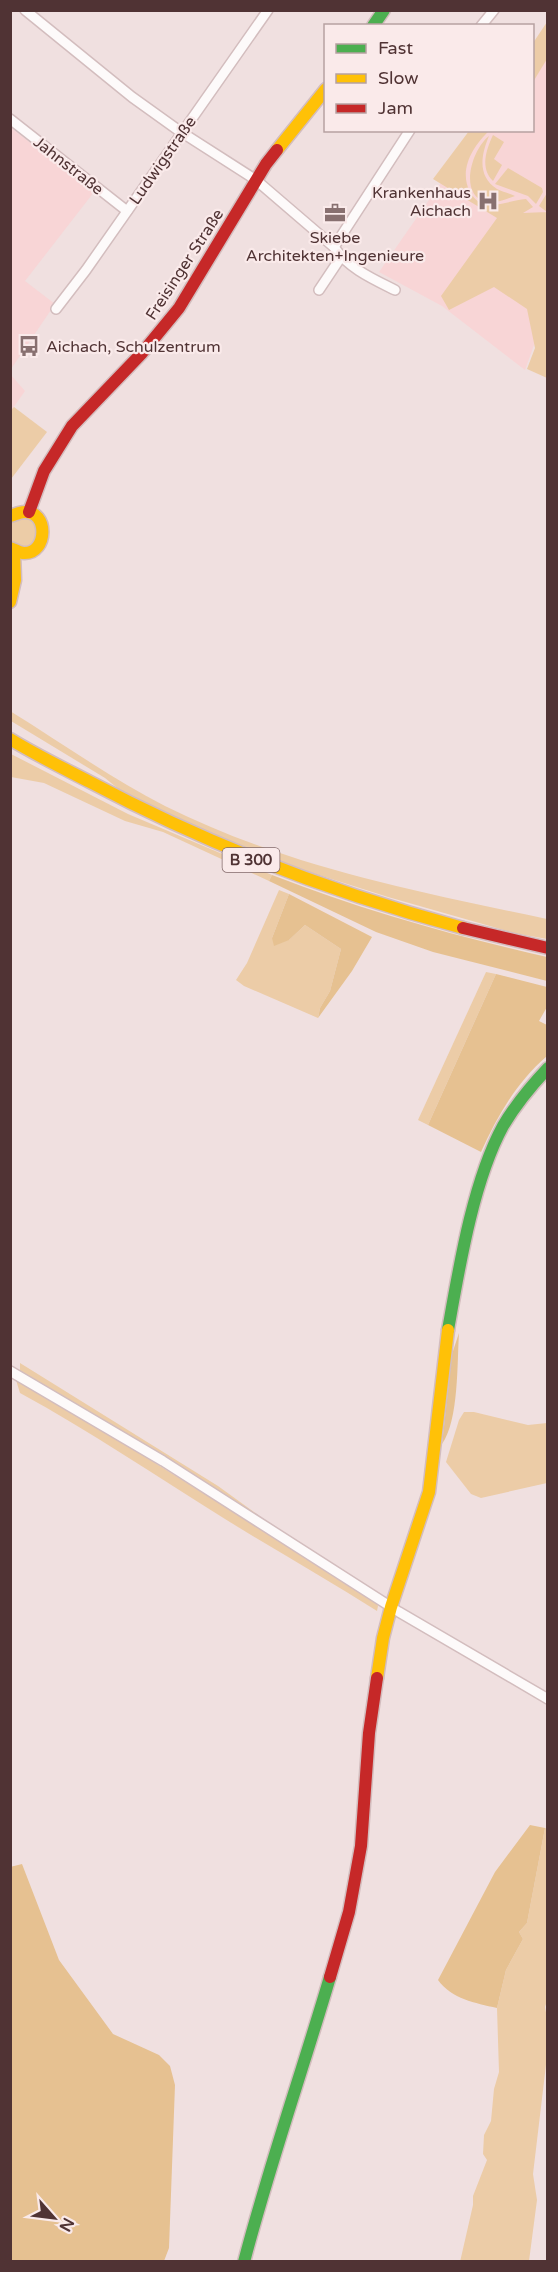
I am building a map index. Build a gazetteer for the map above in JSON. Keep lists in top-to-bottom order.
{
  "streets": {
    "main road": ["Freisinger Straße", "B 300"],
    "street": ["Ludwigstraße", "Jahnstraße"]
  },
  "crossings": [
    ["Ludwigstraße", "Jahnstraße"]
  ],
  "places": {
    "hospital": ["Krankenhaus Aichach"],
    "office": ["Skiebe Architekten+Ingenieure"],
    "bus stop": ["Aichach, Schulzentrum"]
  },
  "legend": ["Fast", "Slow", "Jam"],
  "north": "bottom right"
}
